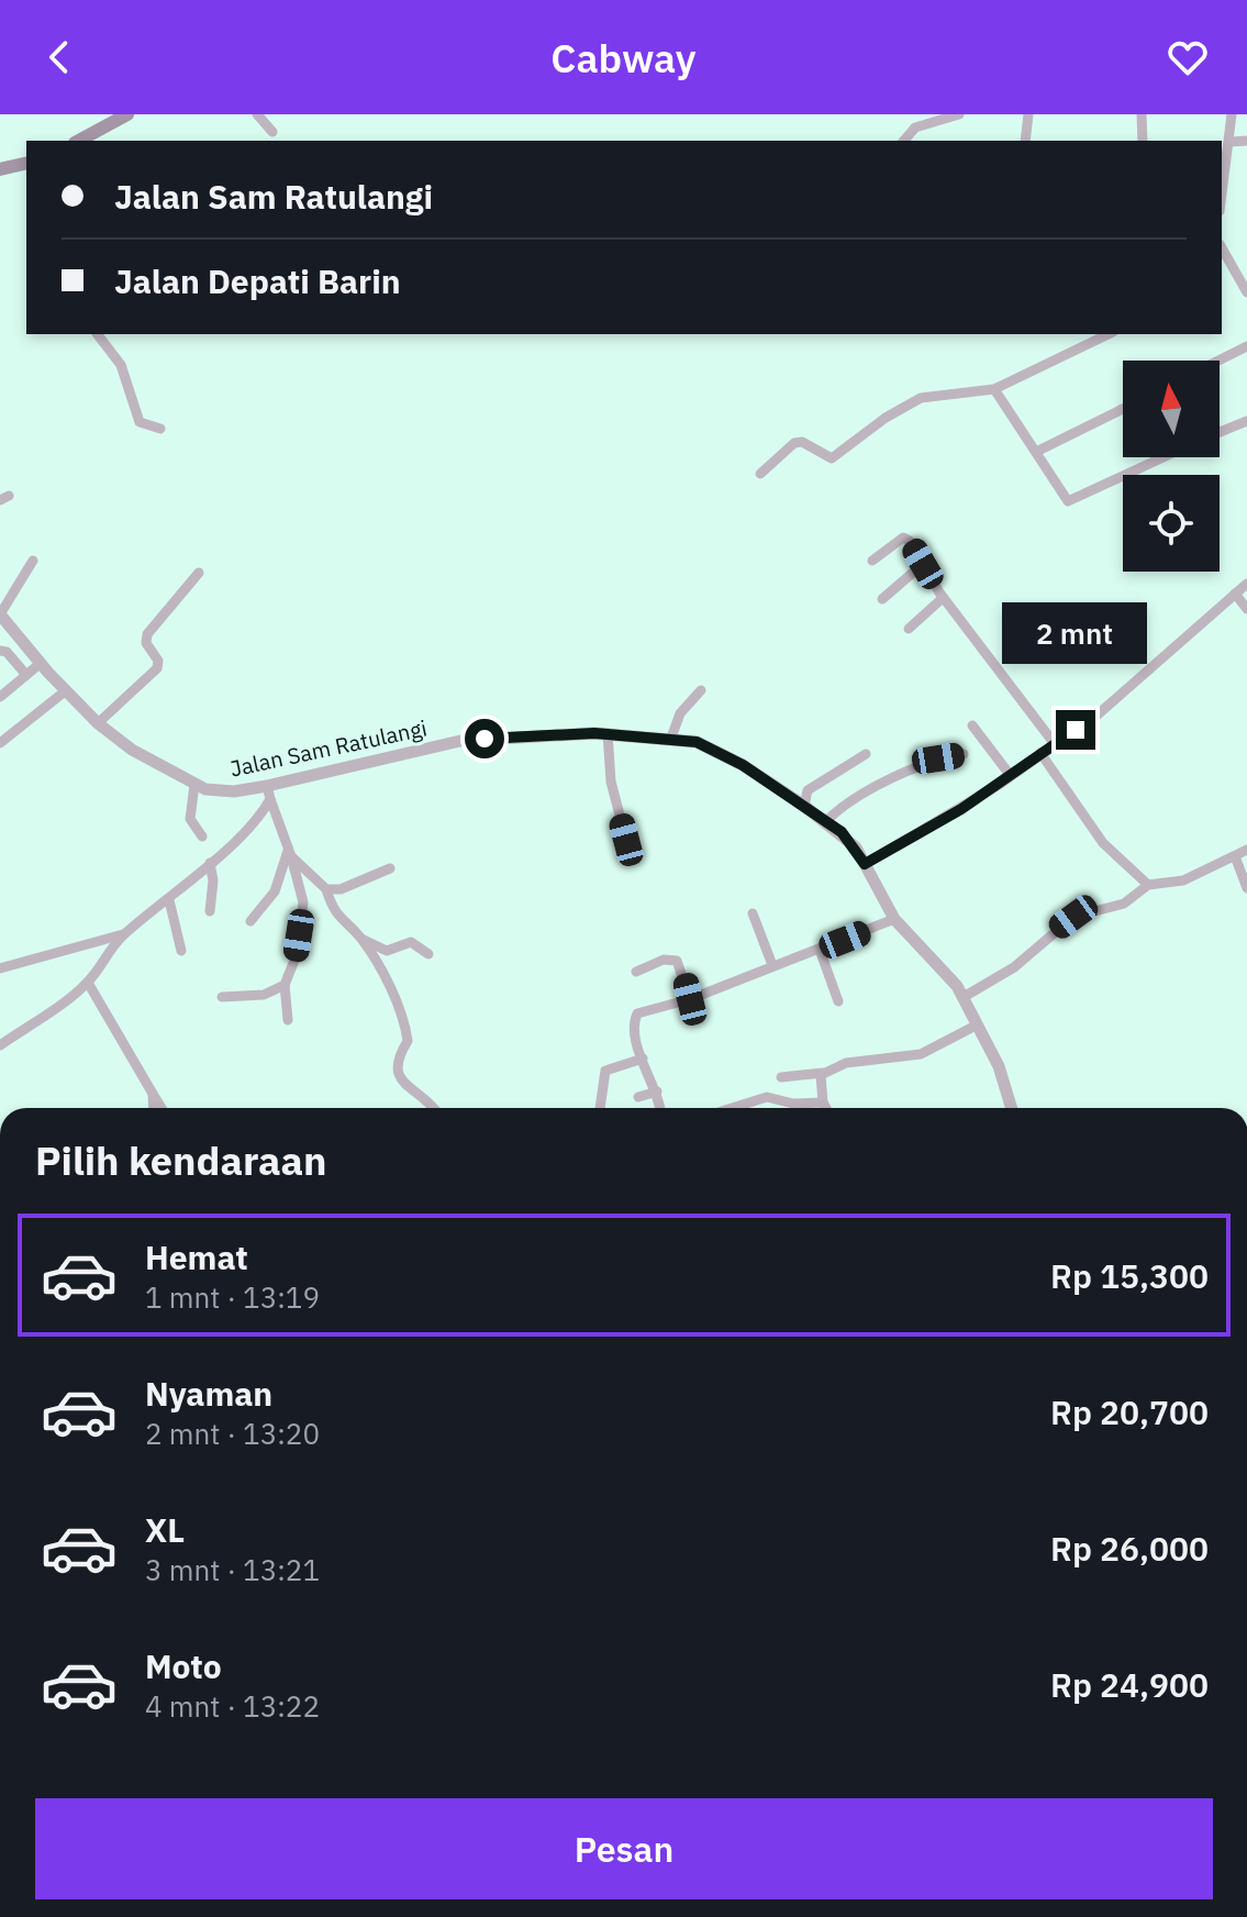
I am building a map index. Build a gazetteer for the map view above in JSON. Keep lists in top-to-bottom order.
{
  "streets": {
    "street": ["Jalan Sam Ratulangi"]
  },
  "north": "top",
  "page": {
    "header": "Cabway",
    "banner": ["Jalan Sam Ratulangi", "Jalan Depati Barin"],
    "bubble": "2 mnt",
    "heading": "Pilih kendaraan",
    "list": [
      {
        "name": "Hemat",
        "note": "1 mnt · 13:19",
        "value": "Rp 15,300"
      },
      {
        "name": "Nyaman",
        "note": "2 mnt · 13:20",
        "value": "Rp 20,700"
      },
      {
        "name": "XL",
        "note": "3 mnt · 13:21",
        "value": "Rp 26,000"
      },
      {
        "name": "Moto",
        "note": "4 mnt · 13:22",
        "value": "Rp 24,900"
      }
    ],
    "buttons": "Pesan"
  }
}
